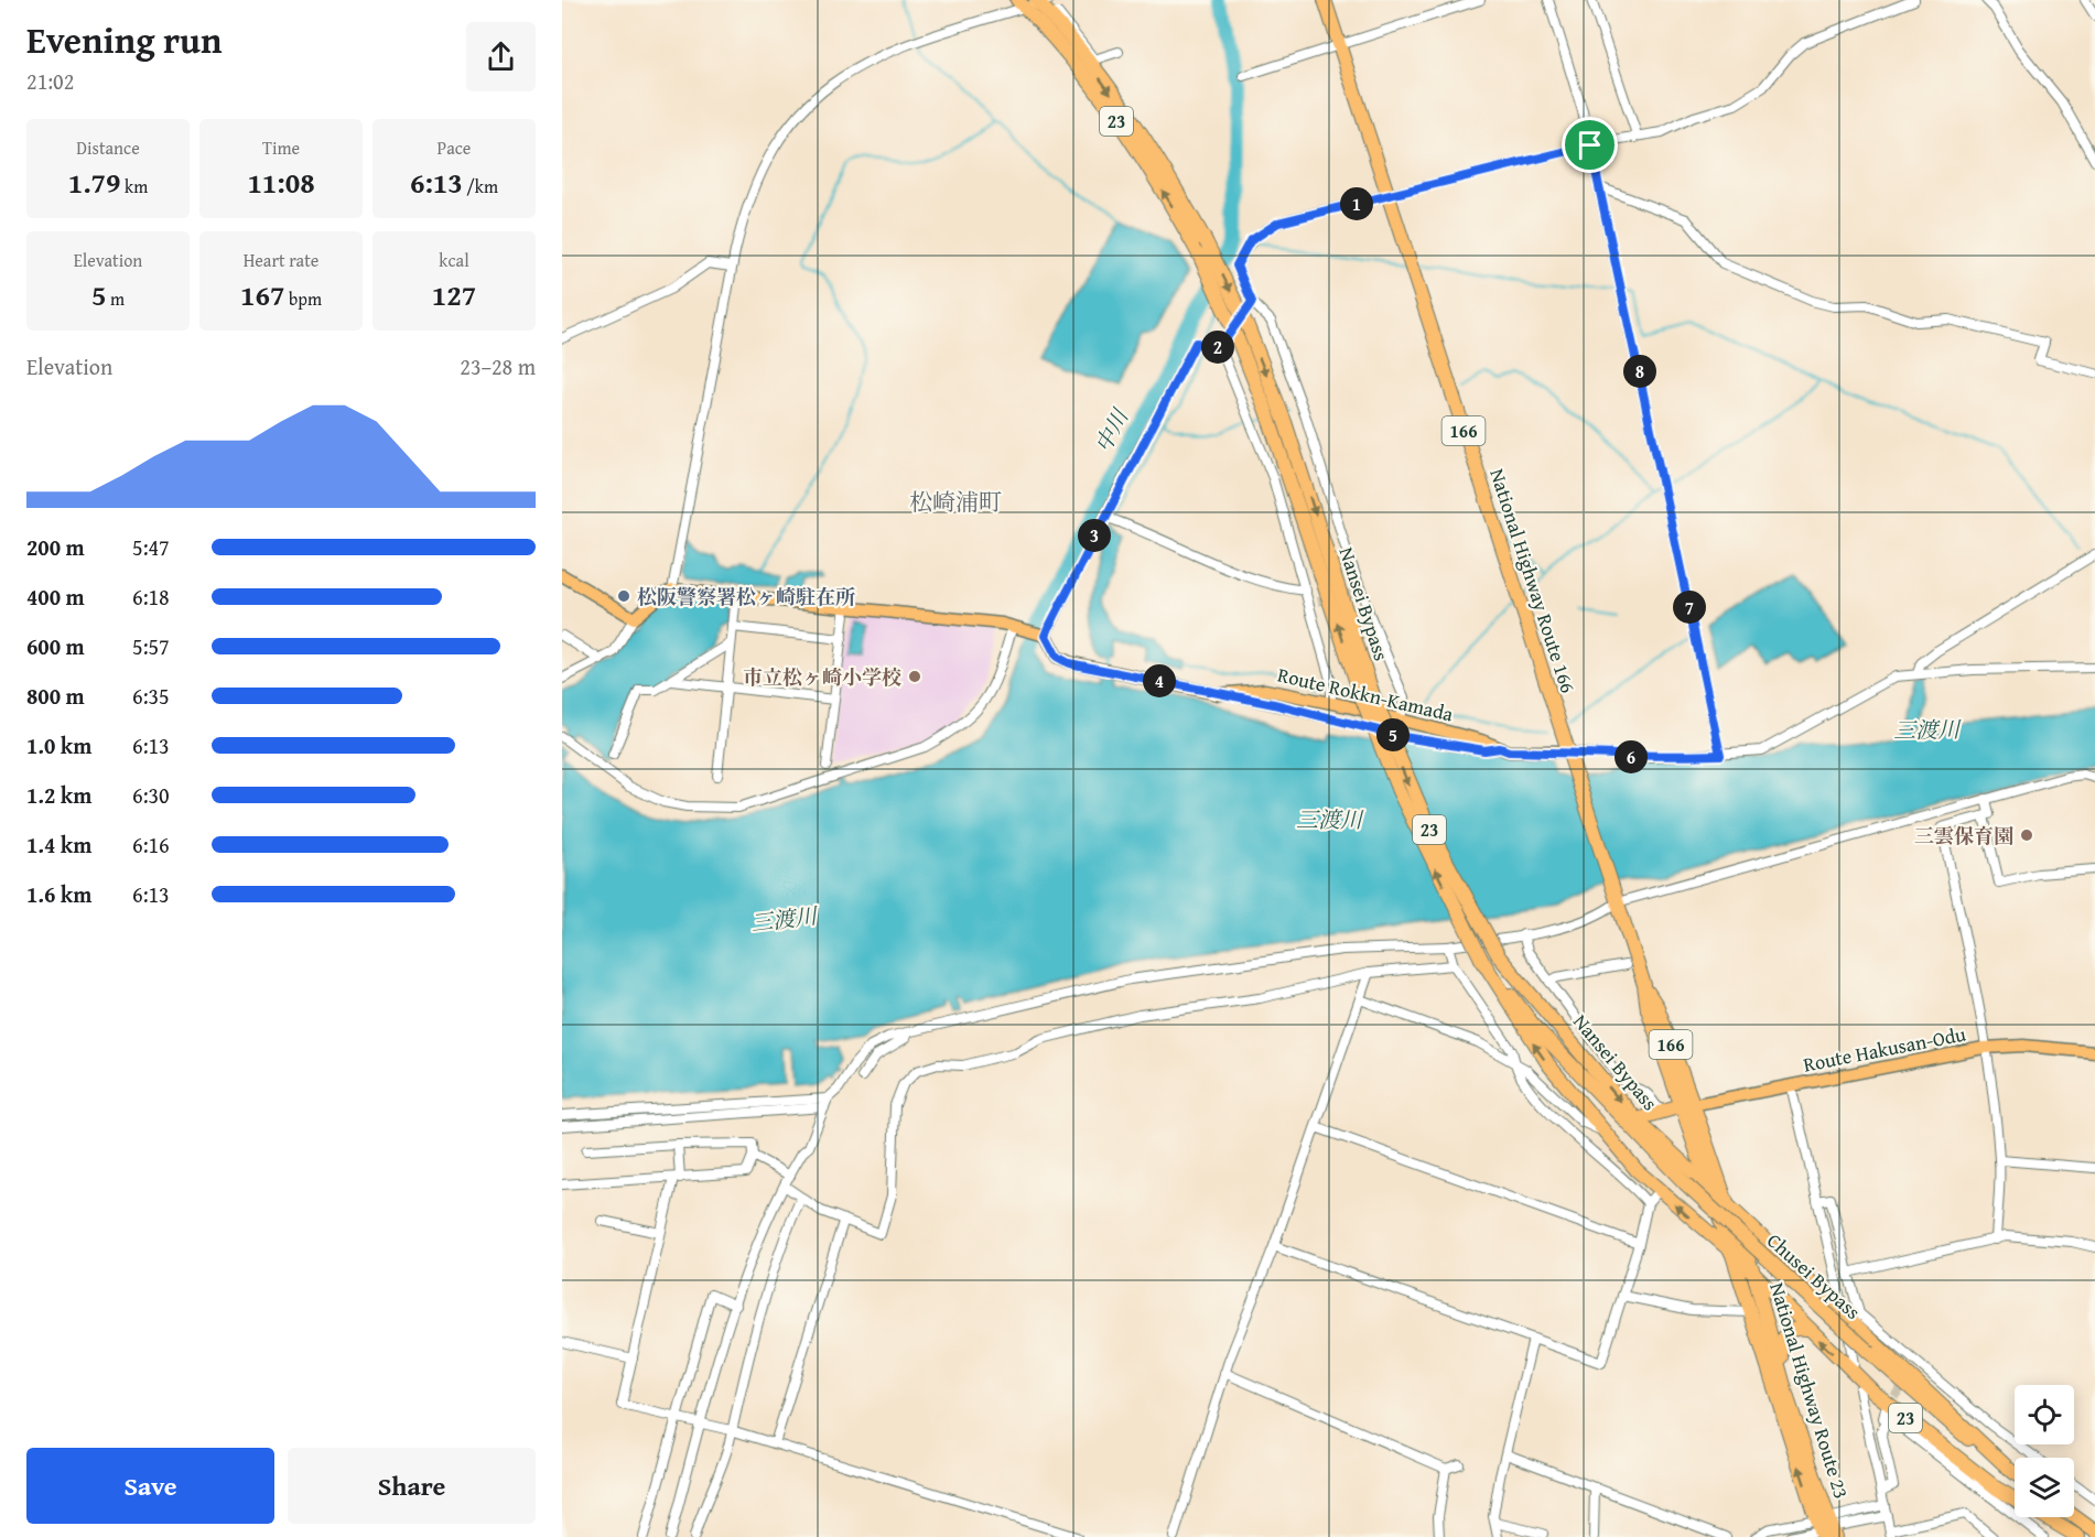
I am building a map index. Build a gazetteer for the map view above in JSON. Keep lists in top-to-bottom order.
{
  "streets": {
    "highway": [
      "23",
      "166",
      "National Highway Route 166",
      "Nansei Bypass",
      "Chusei Bypass",
      "National Highway Route 23"
    ],
    "main road": ["Route Rokkn-Kamada", "Route Hakusan-Odu"]
  },
  "crossings": [
    ["23", "National Highway Route 166"],
    ["23", "Nansei Bypass"],
    ["23", "Route Hakusan-Odu"],
    ["23", "Chusei Bypass"],
    ["23", "National Highway Route 23"],
    ["National Highway Route 166", "Route Rokkn-Kamada"],
    ["National Highway Route 166", "Route Hakusan-Odu"],
    ["National Highway Route 166", "National Highway Route 23"],
    ["Nansei Bypass", "Chusei Bypass"],
    ["Route Hakusan-Odu", "National Highway Route 23"]
  ],
  "districts": ["松崎浦町"],
  "water": ["中川", "三渡川"],
  "places": ["松阪警察署松ヶ崎駐在所", "市立松ヶ崎小学校", "三雲保育園"],
  "page": {
    "heading": ["Evening run", "21:02"],
    "stats": [
      ["Distance", "1.79 km"],
      ["Time", "11:08"],
      ["Pace", "6:13 /km"],
      ["Elevation", "5 m"],
      ["Heart rate", "167 bpm"],
      ["kcal", "127"]
    ],
    "pins": [
      "1",
      "2",
      "8",
      "3",
      "7",
      "4",
      "5",
      "6"
    ],
    "chart": ["Elevation", "23–28 m"],
    "list": [
      {
        "name": "200 m",
        "note": "5:47"
      },
      {
        "name": "400 m",
        "note": "6:18"
      },
      {
        "name": "600 m",
        "note": "5:57"
      },
      {
        "name": "800 m",
        "note": "6:35"
      },
      {
        "name": "1.0 km",
        "note": "6:13"
      },
      {
        "name": "1.2 km",
        "note": "6:30"
      },
      {
        "name": "1.4 km",
        "note": "6:16"
      },
      {
        "name": "1.6 km",
        "note": "6:13"
      }
    ],
    "buttons": ["Save", "Share"]
  }
}
